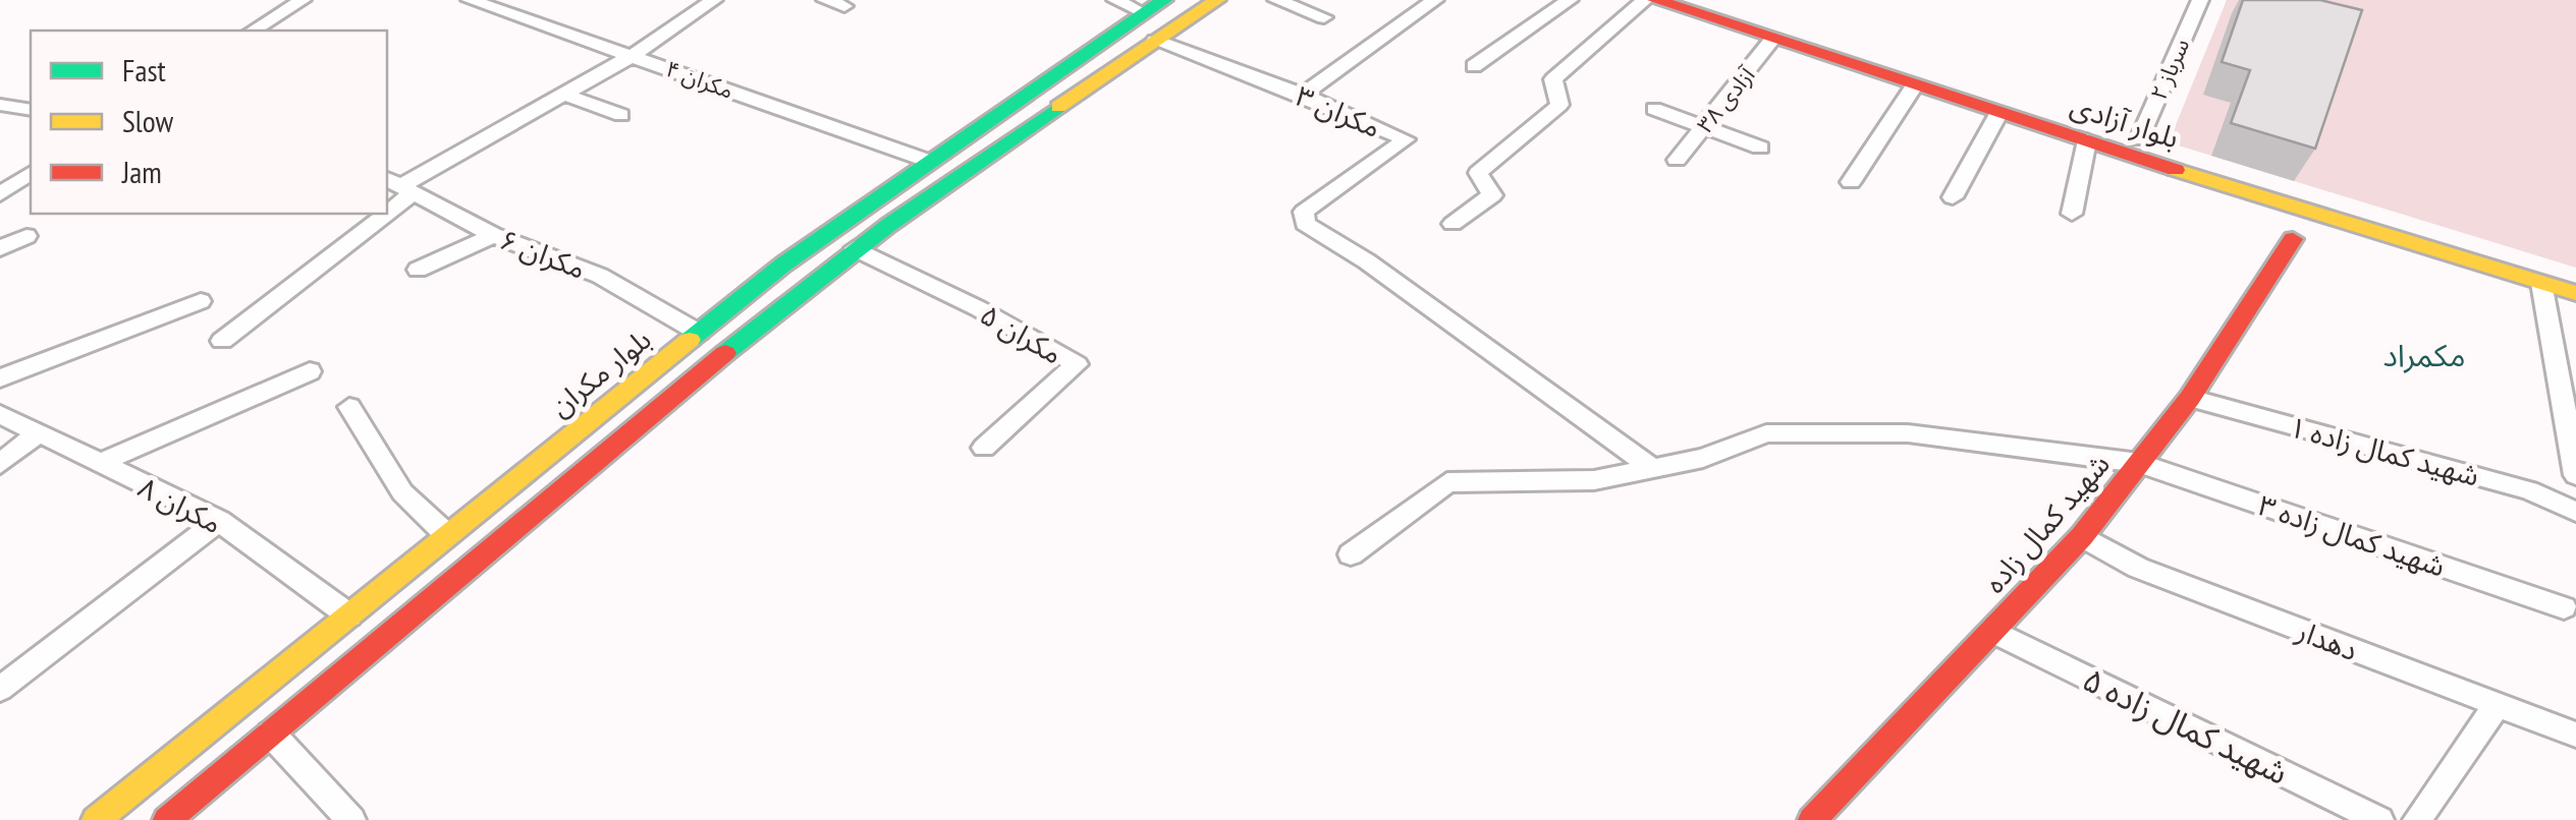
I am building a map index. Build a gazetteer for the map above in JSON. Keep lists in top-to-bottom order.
{
  "streets": {
    "main road": ["بلوار آزادی", "بلوار مکران", "شهید کمال زاده"],
    "street": [
      "سرباز ۲",
      "مکران ۴",
      "آزادی ۳۸",
      "مکران ۳",
      "مکران ۶",
      "مکران ۵",
      "شهید کمال زاده ۱",
      "مکران ۸",
      "شهید کمال زاده ۳",
      "دهدار",
      "شهید کمال زاده ۵"
    ]
  },
  "crossings": [
    ["سرباز ۲", "بلوار آزادی"],
    ["مکران ۴", "بلوار مکران"],
    ["آزادی ۳۸", "بلوار آزادی"],
    ["مکران ۳", "شهید کمال زاده ۳"],
    ["مکران ۶", "بلوار مکران"],
    ["بلوار مکران", "مکران ۸"],
    ["شهید کمال زاده ۱", "شهید کمال زاده"],
    ["شهید کمال زاده", "شهید کمال زاده ۳"],
    ["شهید کمال زاده", "دهدار"],
    ["شهید کمال زاده", "شهید کمال زاده ۵"]
  ],
  "districts": ["مکمراد"],
  "legend": ["Fast", "Slow", "Jam"]
}
